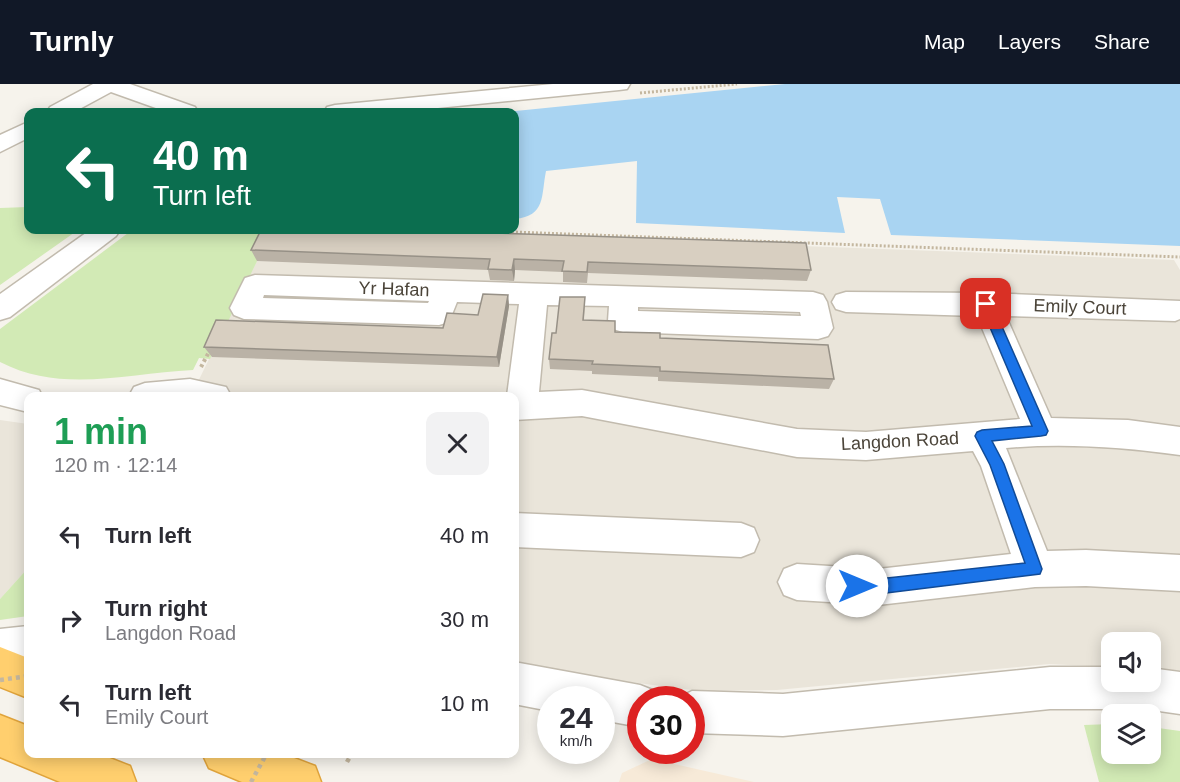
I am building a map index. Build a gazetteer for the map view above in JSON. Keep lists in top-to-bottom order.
{
  "streets": {
    "street": ["Yr Hafan", "Emily Court", "Langdon Road"]
  },
  "page": {
    "header": "Turnly",
    "nav": ["Map", "Layers", "Share"],
    "turn": ["40 m", "Turn left"],
    "heading": ["1 min", "120 m · 12:14"],
    "list": [
      {
        "name": "Turn left",
        "value": "40 m"
      },
      {
        "name": "Turn right",
        "note": "Langdon Road",
        "value": "30 m"
      },
      {
        "name": "Turn left",
        "note": "Emily Court",
        "value": "10 m"
      }
    ],
    "speed": "24 km/h",
    "limit": "30"
  }
}
